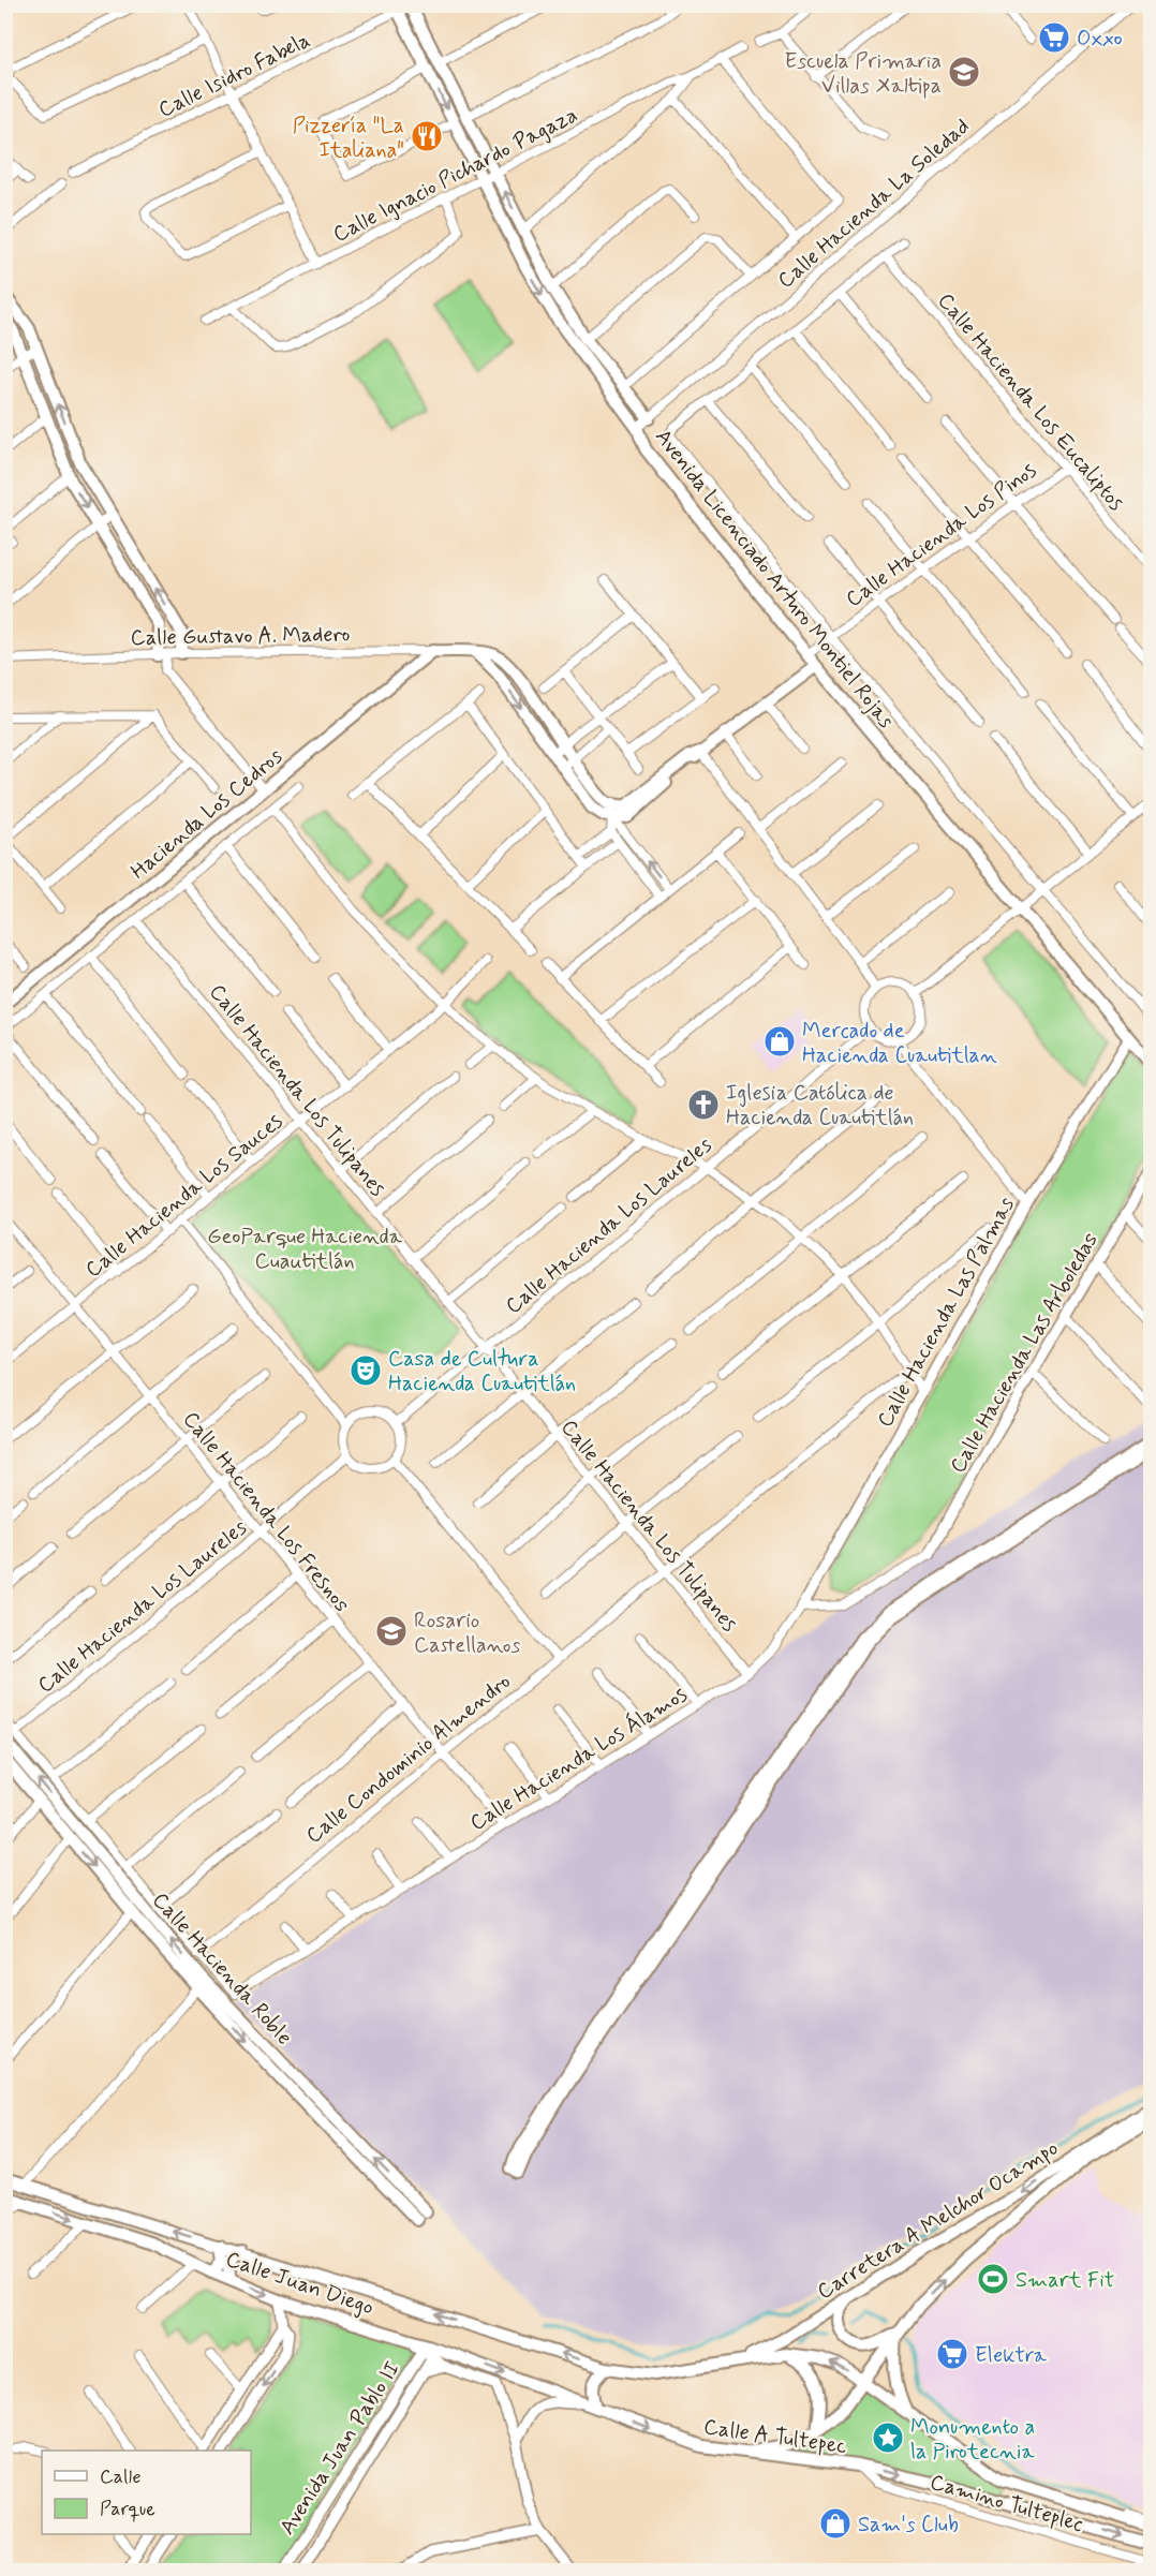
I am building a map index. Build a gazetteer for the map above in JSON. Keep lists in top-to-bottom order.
{
  "streets": {
    "main road": [
      "Avenida Licenciado Arturo Montiel Rojas",
      "Calle Gustavo A. Madero",
      "Hacienda Los Cedros",
      "Calle Hacienda Roble",
      "Carretera A Melchor Ocampo",
      "Calle Juan Diego",
      "Calle A Tultepec"
    ],
    "street": [
      "Calle Isidro Fabela",
      "Calle Ignacio Pichardo Pagaza",
      "Calle Hacienda La Soledad",
      "Calle Hacienda Los Eucaliptos",
      "Calle Hacienda Los Pinos",
      "Calle Hacienda Los Tulipanes",
      "Calle Hacienda Los Sauces",
      "Calle Hacienda Los Laureles",
      "Calle Hacienda Las Palmas",
      "Calle Hacienda Las Arboledas",
      "Calle Hacienda Los Fresnos",
      "Calle Condominio Almendro",
      "Calle Hacienda Los Álamos",
      "Avenida Juan Pablo II",
      "Camino Tulteplec"
    ]
  },
  "crossings": [
    ["Calle Isidro Fabela", "Avenida Licenciado Arturo Montiel Rojas"],
    ["Calle Ignacio Pichardo Pagaza", "Avenida Licenciado Arturo Montiel Rojas"],
    ["Calle Hacienda La Soledad", "Avenida Licenciado Arturo Montiel Rojas"],
    ["Calle Hacienda Los Eucaliptos", "Calle Hacienda Los Pinos"],
    ["Calle Hacienda Los Pinos", "Avenida Licenciado Arturo Montiel Rojas"],
    ["Avenida Licenciado Arturo Montiel Rojas", "Calle Hacienda Las Palmas"],
    ["Calle Gustavo A. Madero", "Hacienda Los Cedros"],
    ["Calle Hacienda Los Tulipanes", "Calle Hacienda Los Sauces"],
    ["Calle Hacienda Los Tulipanes", "Calle Hacienda Los Laureles"],
    ["Calle Hacienda Los Tulipanes", "Calle Condominio Almendro"],
    ["Calle Hacienda Los Tulipanes", "Calle Hacienda Los Álamos"],
    ["Calle Hacienda Los Sauces", "Calle Hacienda Los Fresnos"],
    ["Calle Hacienda Los Laureles", "Calle Hacienda Los Fresnos"],
    ["Calle Hacienda Los Laureles", "Calle Hacienda Roble"],
    ["Calle Hacienda Las Palmas", "Calle Hacienda Los Álamos"],
    ["Calle Hacienda Los Fresnos", "Calle Condominio Almendro"],
    ["Calle Hacienda Los Fresnos", "Calle Hacienda Los Álamos"],
    ["Calle Condominio Almendro", "Calle Hacienda Roble"],
    ["Calle Hacienda Los Álamos", "Calle Hacienda Roble"],
    ["Carretera A Melchor Ocampo", "Calle A Tultepec"],
    ["Calle Juan Diego", "Avenida Juan Pablo II"],
    ["Calle A Tultepec", "Camino Tulteplec"]
  ],
  "parks": ["GeoParque Hacienda Cuautitlán"],
  "places": {
    "supermarket": ["Oxxo", "Elektra"],
    "school or university": ["Escuela Primaria Villas Xaltipa", "Rosario Castellanos"],
    "restaurant": ["Pizzería \"La Italiana\""],
    "shop": ["Mercado de Hacienda Cuautitlan", "Sam's Club"],
    "church": ["Iglesia Católica de Hacienda Cuautitlán"],
    "theatre": ["Casa de Cultura Hacienda Cuautitlán"],
    "sports": ["Smart Fit"],
    "place": ["Monumento a la Pirotecnia"]
  },
  "legend": ["Calle", "Parque"]
}
